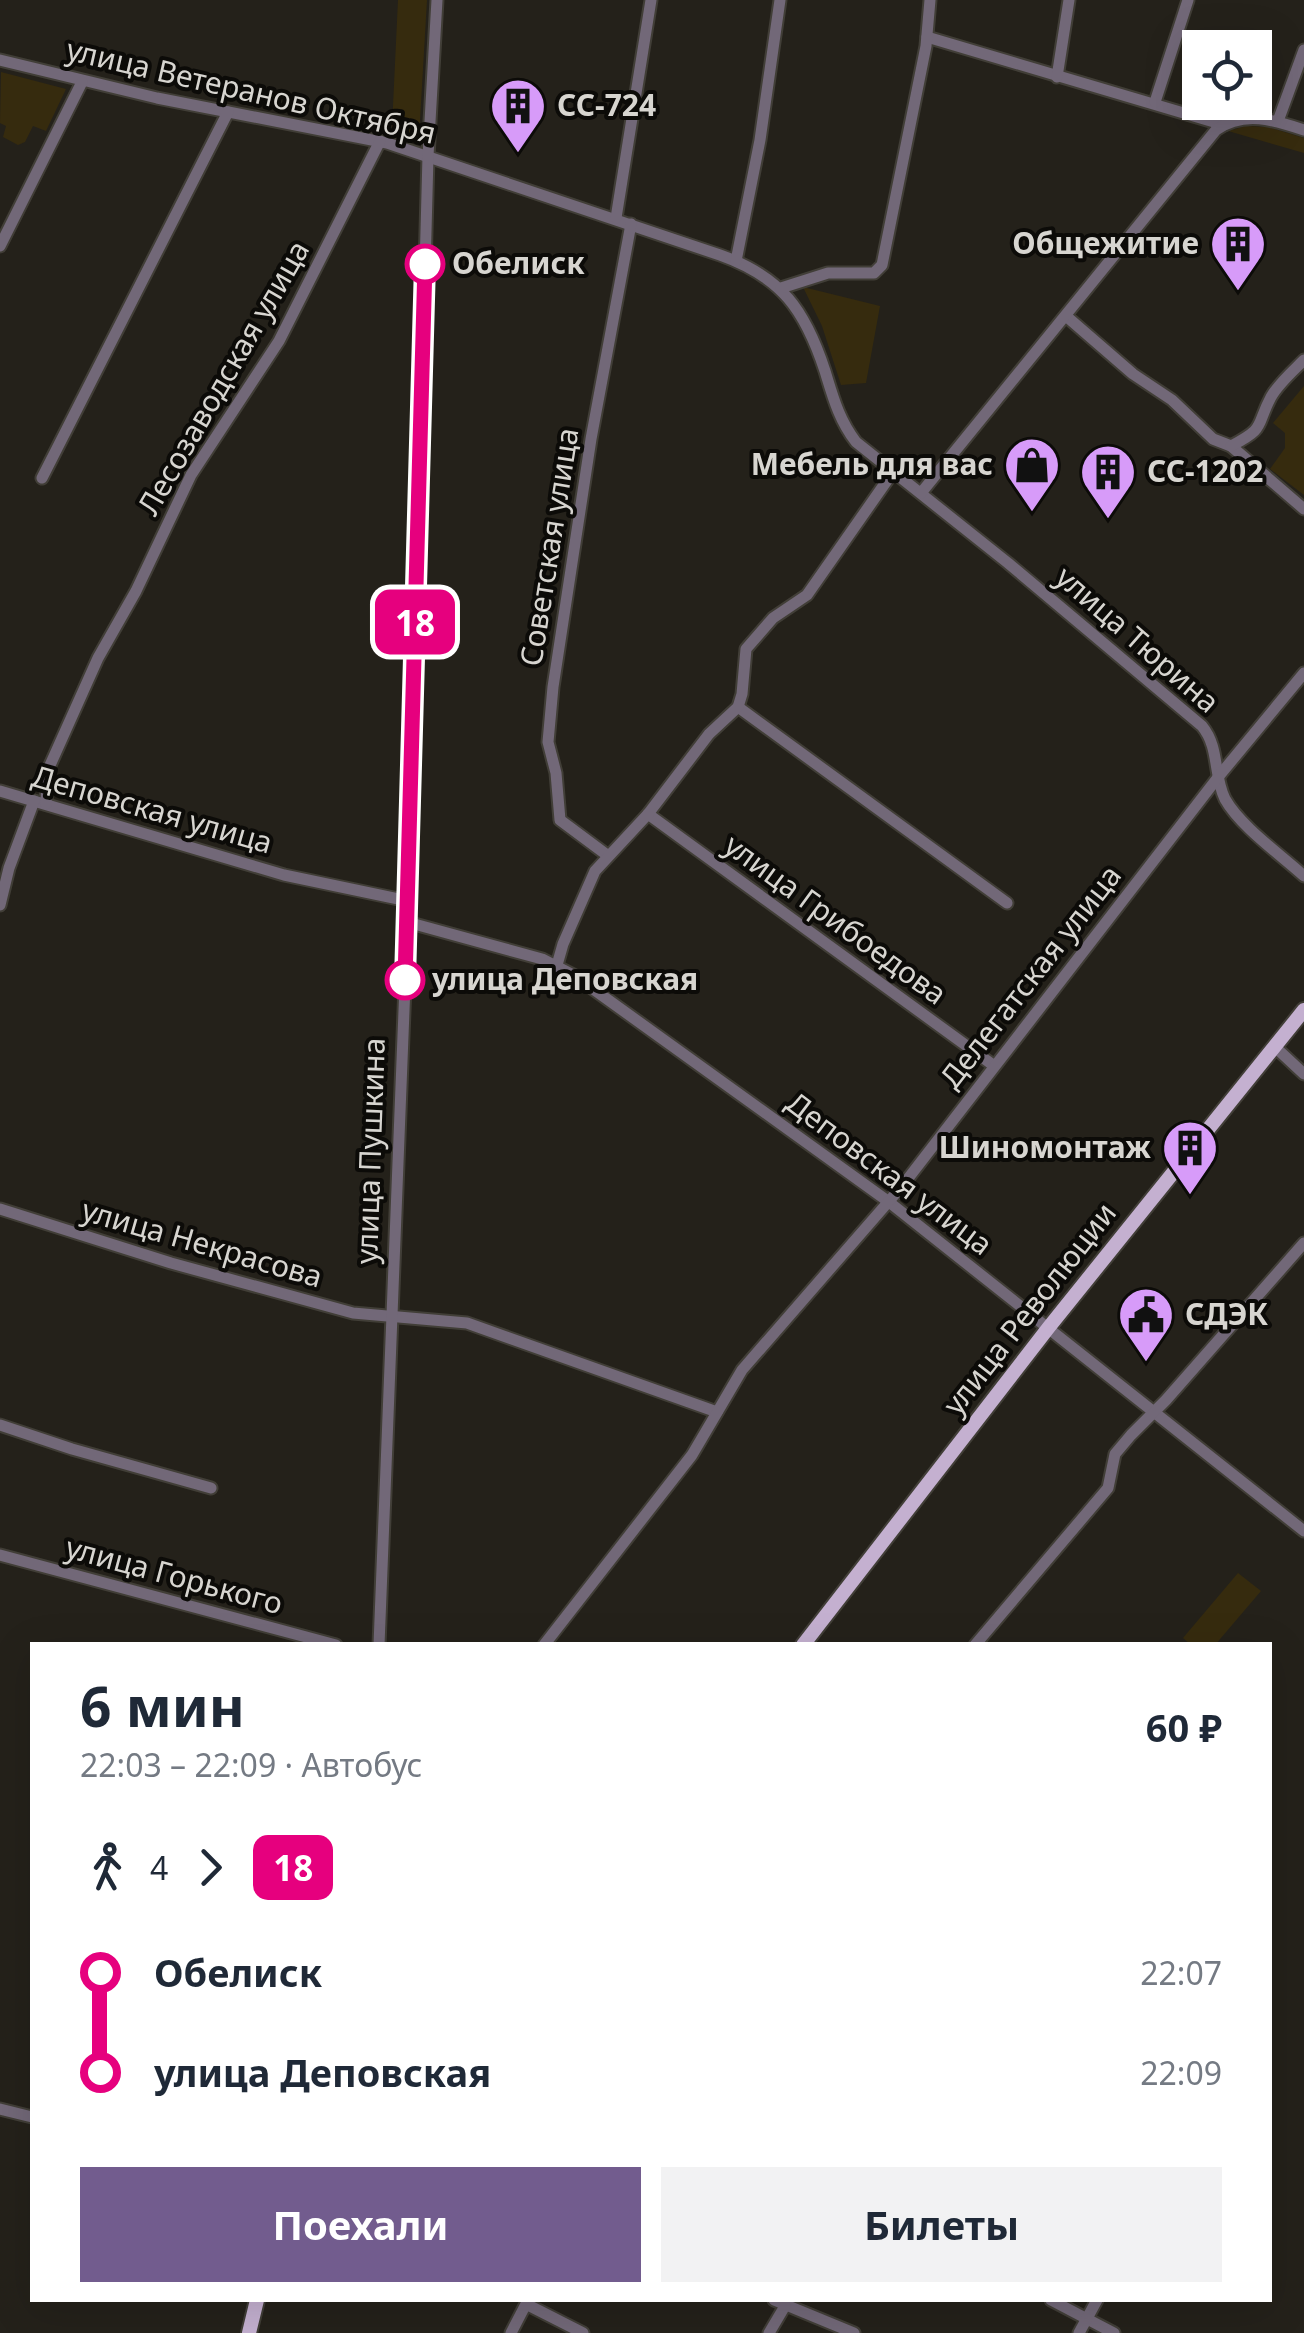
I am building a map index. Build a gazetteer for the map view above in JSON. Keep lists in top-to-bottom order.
{
  "streets": {
    "main road": ["улица Революции"],
    "street": [
      "улица Ветеранов Октября",
      "Лесозаводская улица",
      "Советская улица",
      "улица Тюрина",
      "Деповская улица",
      "улица Грибоедова",
      "Делегатская улица",
      "улица Пушкина",
      "улица Некрасова",
      "улица Горького"
    ]
  },
  "crossings": [
    ["улица Ветеранов Октября", "Лесозаводская улица"],
    ["улица Ветеранов Октября", "Советская улица"],
    ["улица Ветеранов Октября", "улица Тюрина"],
    ["улица Ветеранов Октября", "улица Пушкина"],
    ["Лесозаводская улица", "Деповская улица"],
    ["улица Тюрина", "Делегатская улица"],
    ["Деповская улица", "Делегатская улица"],
    ["Деповская улица", "улица Пушкина"],
    ["Деповская улица", "улица Революции"],
    ["улица Грибоедова", "Делегатская улица"],
    ["Делегатская улица", "улица Некрасова"],
    ["улица Пушкина", "улица Некрасова"]
  ],
  "places": {
    "building": [
      "СС-724",
      "Общежитие",
      "СС-1202",
      "Шиномонтаж"
    ],
    "other": ["Обелиск", "улица Деповская"],
    "shop": ["Мебель для вас"],
    "public building": ["СДЭК"]
  },
  "lines": ["bus line 18"],
  "page": {
    "on_map": "18",
    "heading": ["6 мин", "22:03 – 22:09 · Автобус", "60 ₽"],
    "legs": ["4", "18"],
    "list": [
      {
        "name": "Обелиск",
        "value": "22:07"
      },
      {
        "name": "улица Деповская",
        "value": "22:09"
      }
    ],
    "buttons": ["Поехали", "Билеты"]
  }
}
